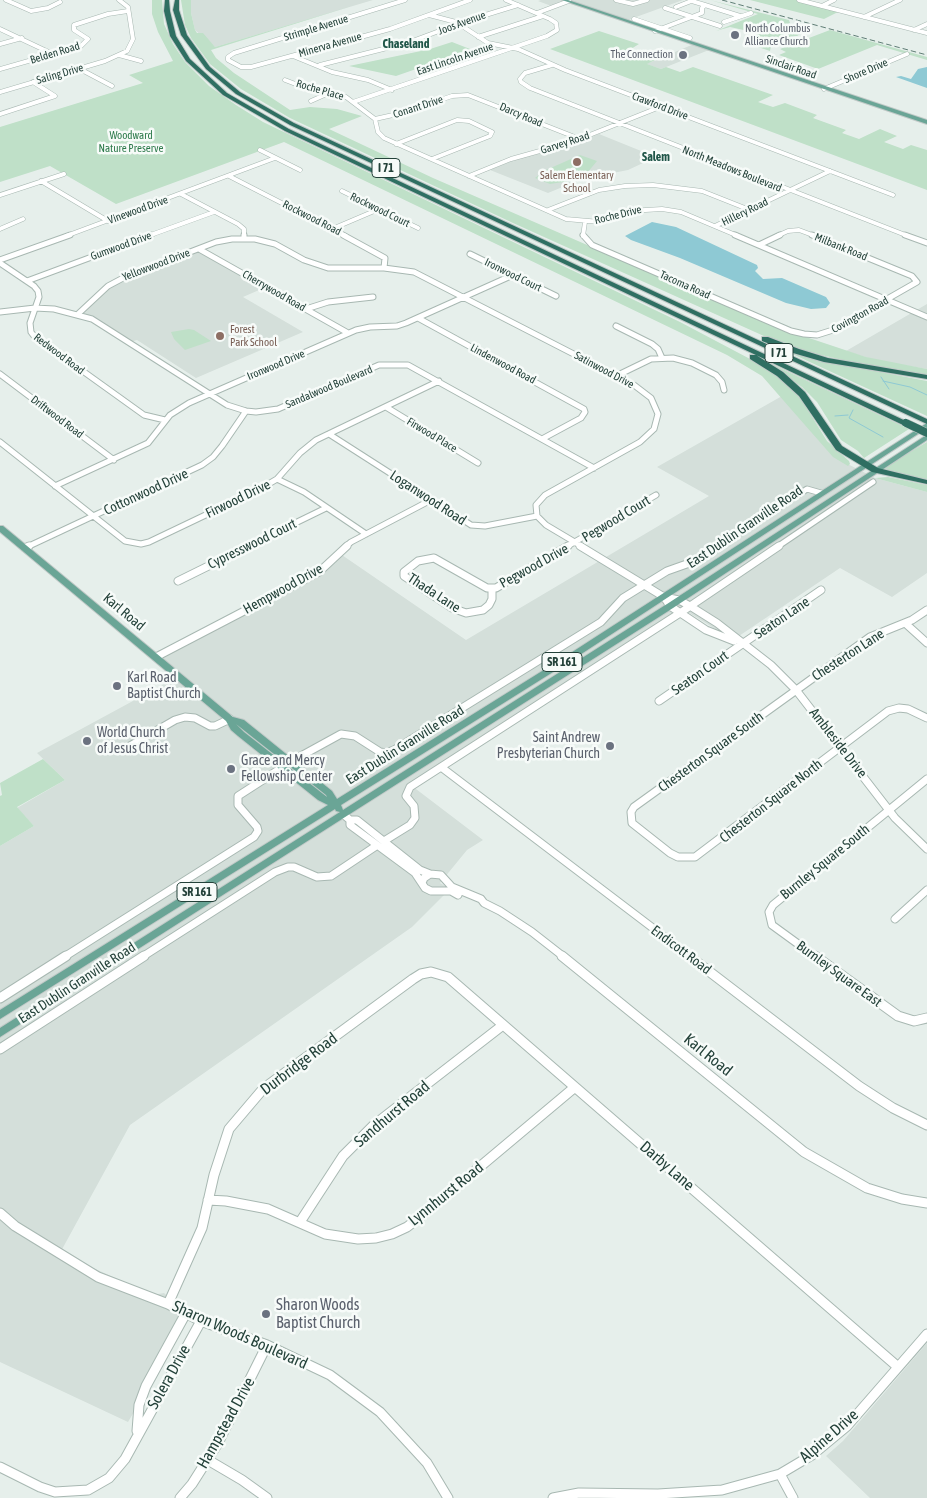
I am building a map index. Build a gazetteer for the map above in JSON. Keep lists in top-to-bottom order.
{
  "streets": {
    "highway": ["I 71"],
    "main road": [
      "Sinclair Road",
      "East Dublin Granville Road",
      "Karl Road",
      "SR 161"
    ],
    "street": [
      "Joos Avenue",
      "Strimple Avenue",
      "Minerva Avenue",
      "Belden Road",
      "East Lincoln Avenue",
      "Shore Drive",
      "Saling Drive",
      "Roche Place",
      "Crawford Drive",
      "Conant Drive",
      "Darcy Road",
      "Garvey Road",
      "North Meadows Boulevard",
      "Vinewood Drive",
      "Rockwood Court",
      "Hillery Road",
      "Roche Drive",
      "Rockwood Road",
      "Gumwood Drive",
      "Milbank Road",
      "Yellowwood Drive",
      "Ironwood Court",
      "Tacoma Road",
      "Cherrywood Road",
      "Covington Road",
      "Redwood Road",
      "Lindenwood Road",
      "Ironwood Drive",
      "Satinwood Drive",
      "Sandalwood Boulevard",
      "Driftwood Road",
      "Firwood Place",
      "Cottonwood Drive",
      "Loganwood Road",
      "Firwood Drive",
      "Pegwood Court",
      "Cypresswood Court",
      "Pegwood Drive",
      "Hempwood Drive",
      "Thada Lane",
      "Seaton Lane",
      "Chesterton Lane",
      "Seaton Court",
      "Ambleside Drive",
      "Chesterton Square South",
      "Chesterton Square North",
      "Burnley Square South",
      "Endicott Road",
      "Burnley Square East",
      "Durbridge Road",
      "Sandhurst Road",
      "Darby Lane",
      "Lynnhurst Road",
      "Sharon Woods Boulevard",
      "Solera Drive",
      "Hampstead Drive",
      "Alpine Drive"
    ]
  },
  "crossings": [
    ["Joos Avenue", "Crawford Drive"],
    ["Strimple Avenue", "Minerva Avenue"],
    ["Minerva Avenue", "Crawford Drive"],
    ["East Lincoln Avenue", "Roche Place"],
    ["East Lincoln Avenue", "Crawford Drive"],
    ["East Lincoln Avenue", "Roche Drive"],
    ["Sinclair Road", "Shore Drive"],
    ["Roche Place", "Roche Drive"],
    ["Crawford Drive", "Garvey Road"],
    ["Crawford Drive", "North Meadows Boulevard"],
    ["Crawford Drive", "Hillery Road"],
    ["Conant Drive", "Darcy Road"],
    ["Conant Drive", "Roche Drive"],
    ["Darcy Road", "Garvey Road"],
    ["Garvey Road", "North Meadows Boulevard"],
    ["Garvey Road", "Roche Drive"],
    ["I 71", "East Dublin Granville Road"],
    ["North Meadows Boulevard", "Hillery Road"],
    ["Vinewood Drive", "Rockwood Road"],
    ["Vinewood Drive", "Redwood Road"],
    ["Hillery Road", "Roche Drive"],
    ["Roche Drive", "Milbank Road"],
    ["Roche Drive", "Tacoma Road"],
    ["Roche Drive", "Covington Road"],
    ["Rockwood Road", "Satinwood Drive"],
    ["Gumwood Drive", "Redwood Road"],
    ["Milbank Road", "Covington Road"],
    ["Yellowwood Drive", "Cherrywood Road"],
    ["Yellowwood Drive", "Satinwood Drive"],
    ["Yellowwood Drive", "Sandalwood Boulevard"],
    ["Ironwood Court", "Ironwood Drive"],
    ["Tacoma Road", "Covington Road"],
    ["Cherrywood Road", "Ironwood Drive"],
    ["Redwood Road", "Ironwood Drive"],
    ["Redwood Road", "Sandalwood Boulevard"],
    ["Lindenwood Road", "Ironwood Drive"],
    ["Lindenwood Road", "Sandalwood Boulevard"],
    ["Ironwood Drive", "Satinwood Drive"],
    ["Ironwood Drive", "Sandalwood Boulevard"],
    ["Ironwood Drive", "Driftwood Road"],
    ["Satinwood Drive", "Sandalwood Boulevard"],
    ["Satinwood Drive", "Loganwood Road"],
    ["Sandalwood Boulevard", "Cottonwood Drive"],
    ["Sandalwood Boulevard", "Firwood Drive"],
    ["Firwood Place", "Firwood Drive"],
    ["Cottonwood Drive", "Firwood Drive"],
    ["Cottonwood Drive", "Karl Road"],
    ["Loganwood Road", "Firwood Drive"],
    ["Loganwood Road", "Hempwood Drive"],
    ["Pegwood Court", "Pegwood Drive"],
    ["East Dublin Granville Road", "Karl Road"],
    ["East Dublin Granville Road", "Ambleside Drive"],
    ["East Dublin Granville Road", "Endicott Road"],
    ["Pegwood Drive", "Thada Lane"],
    ["Hempwood Drive", "Karl Road"],
    ["Seaton Lane", "Seaton Court"],
    ["Seaton Lane", "Ambleside Drive"],
    ["Chesterton Lane", "Ambleside Drive"],
    ["Chesterton Lane", "Chesterton Square South"],
    ["Seaton Court", "Ambleside Drive"],
    ["Ambleside Drive", "Chesterton Square South"],
    ["Ambleside Drive", "Chesterton Square North"],
    ["Ambleside Drive", "Burnley Square South"],
    ["Chesterton Square South", "Chesterton Square North"],
    ["Burnley Square South", "Burnley Square East"],
    ["Durbridge Road", "Darby Lane"],
    ["Durbridge Road", "Lynnhurst Road"],
    ["Durbridge Road", "Sharon Woods Boulevard"],
    ["Sandhurst Road", "Darby Lane"],
    ["Sandhurst Road", "Lynnhurst Road"],
    ["Darby Lane", "Lynnhurst Road"],
    ["Darby Lane", "Alpine Drive"],
    ["Sharon Woods Boulevard", "Solera Drive"],
    ["Sharon Woods Boulevard", "Hampstead Drive"]
  ],
  "districts": ["Chaseland", "Salem"],
  "parks": ["Woodward Nature Preserve"],
  "places": [
    "North Columbus Alliance Church",
    "The Connection",
    "Salem Elementary School",
    "Forest Park School",
    "Karl Road Baptist Church",
    "World Church of Jesus Christ",
    "Saint Andrew Presbyterian Church",
    "Grace and Mercy Fellowship Center",
    "Sharon Woods Baptist Church"
  ]
}
